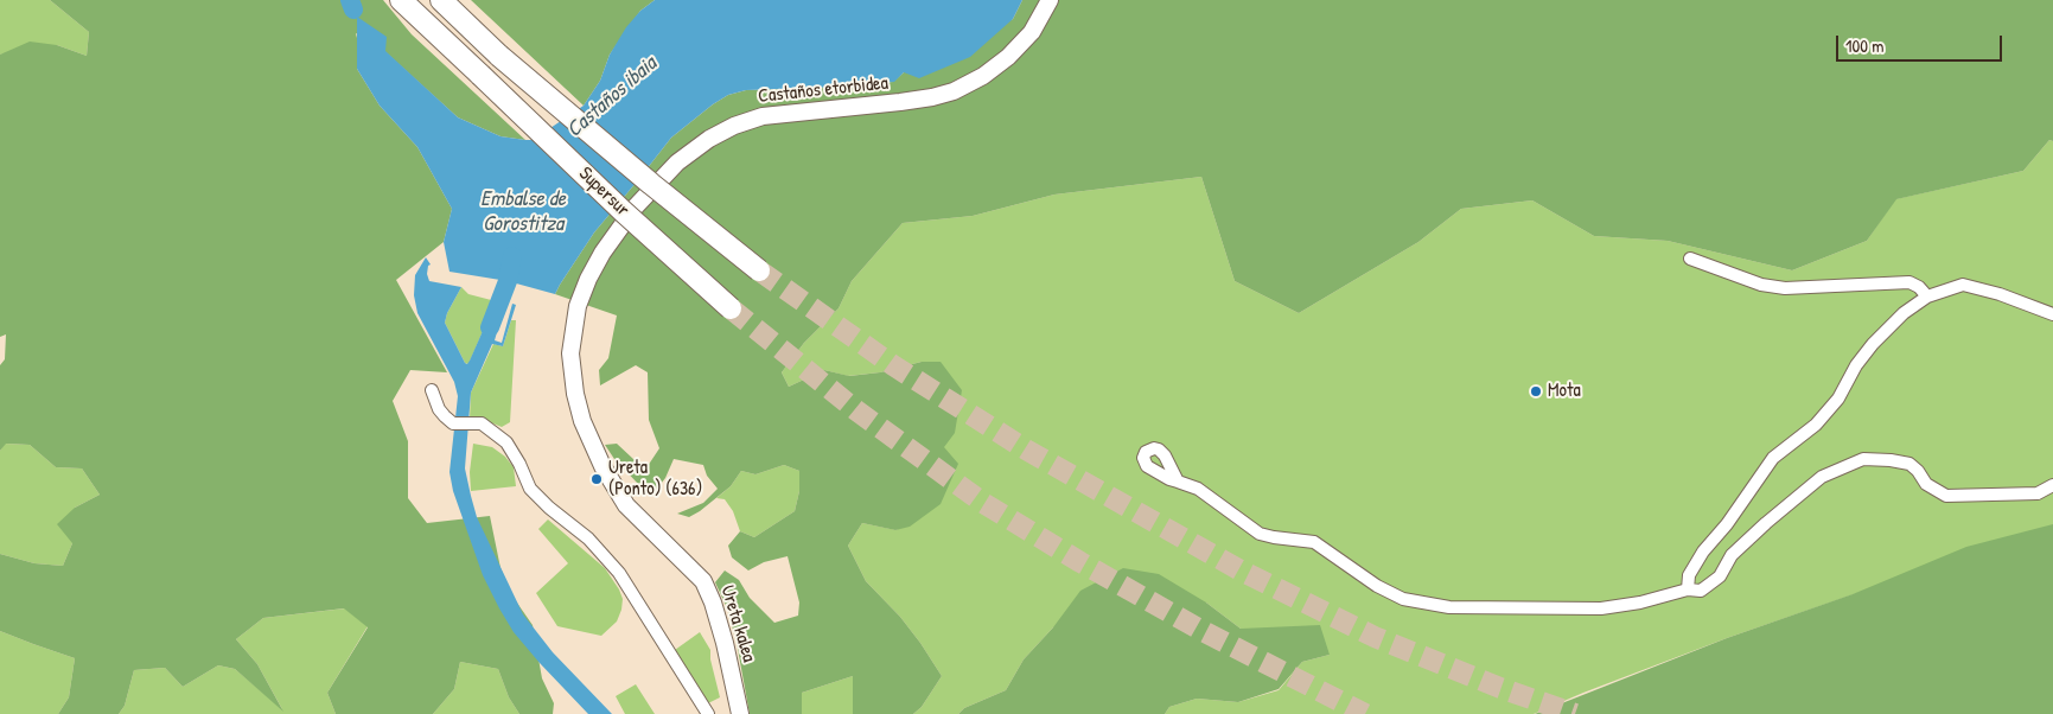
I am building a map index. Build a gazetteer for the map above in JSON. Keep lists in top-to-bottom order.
{
  "streets": {
    "highway": ["Supersur"],
    "street": ["Castaños etorbidea", "Ureta kalea"]
  },
  "crossings": [
    ["Castaños etorbidea", "Ureta kalea"]
  ],
  "water": ["Castaños ibaia", "Embalse de Gorostitza"],
  "places": ["Mota", "Ureta (Ponto) (636)"],
  "scale_bar": "100 m"
}
